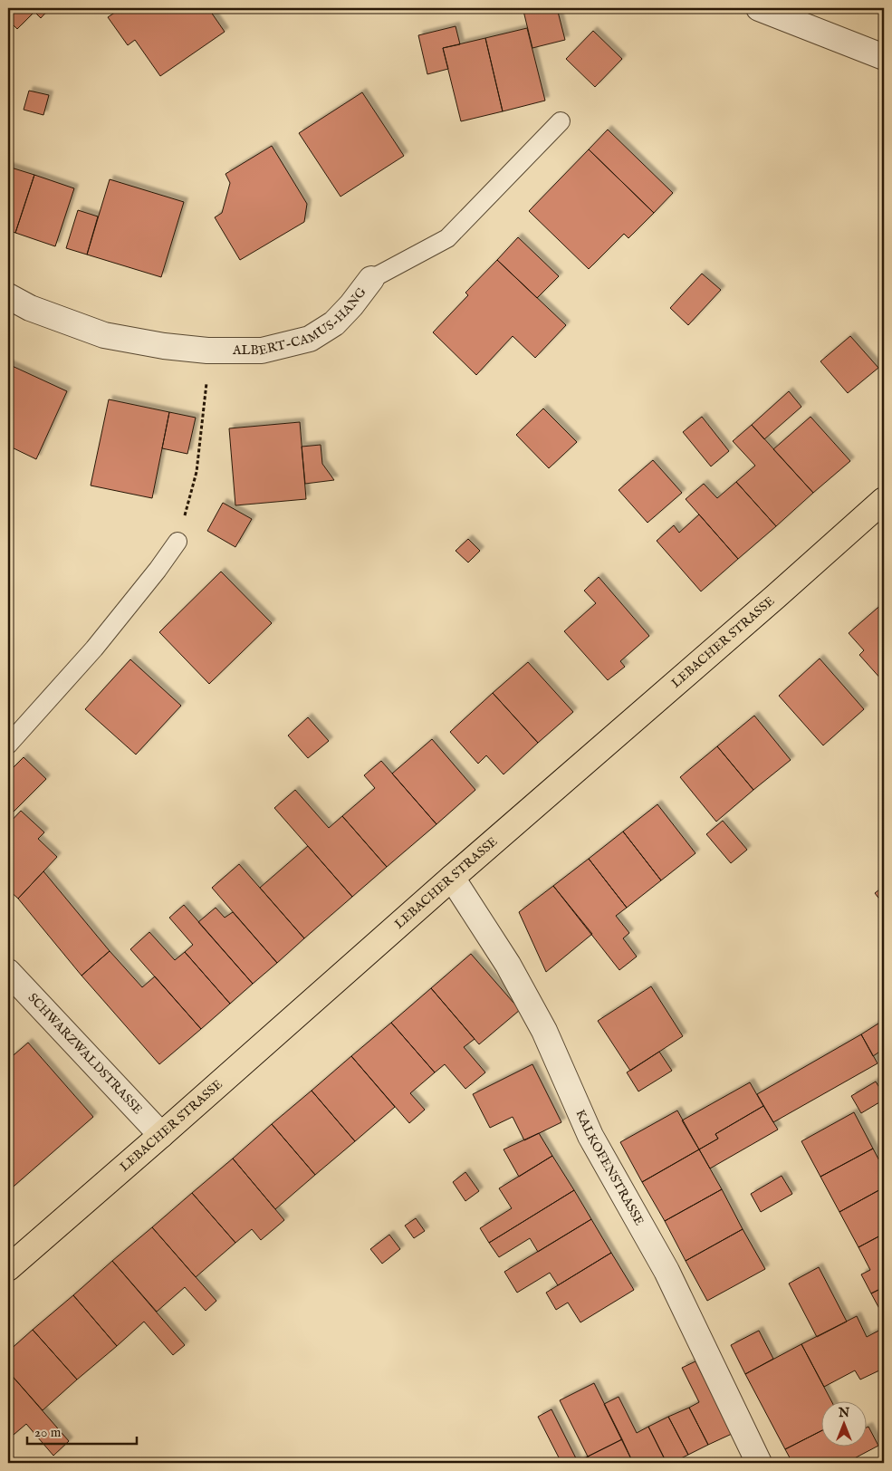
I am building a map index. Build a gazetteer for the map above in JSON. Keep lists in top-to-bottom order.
{
  "streets": {
    "main road": ["LEBACHER STRASSE"],
    "street": ["ALBERT-CAMUS-HANG", "SCHWARZWALDSTRASSE", "KALKOFENSTRASSE"]
  },
  "crossings": [
    ["LEBACHER STRASSE", "SCHWARZWALDSTRASSE"],
    ["LEBACHER STRASSE", "KALKOFENSTRASSE"]
  ],
  "scale_bar": "20 m",
  "north": "top"
}
